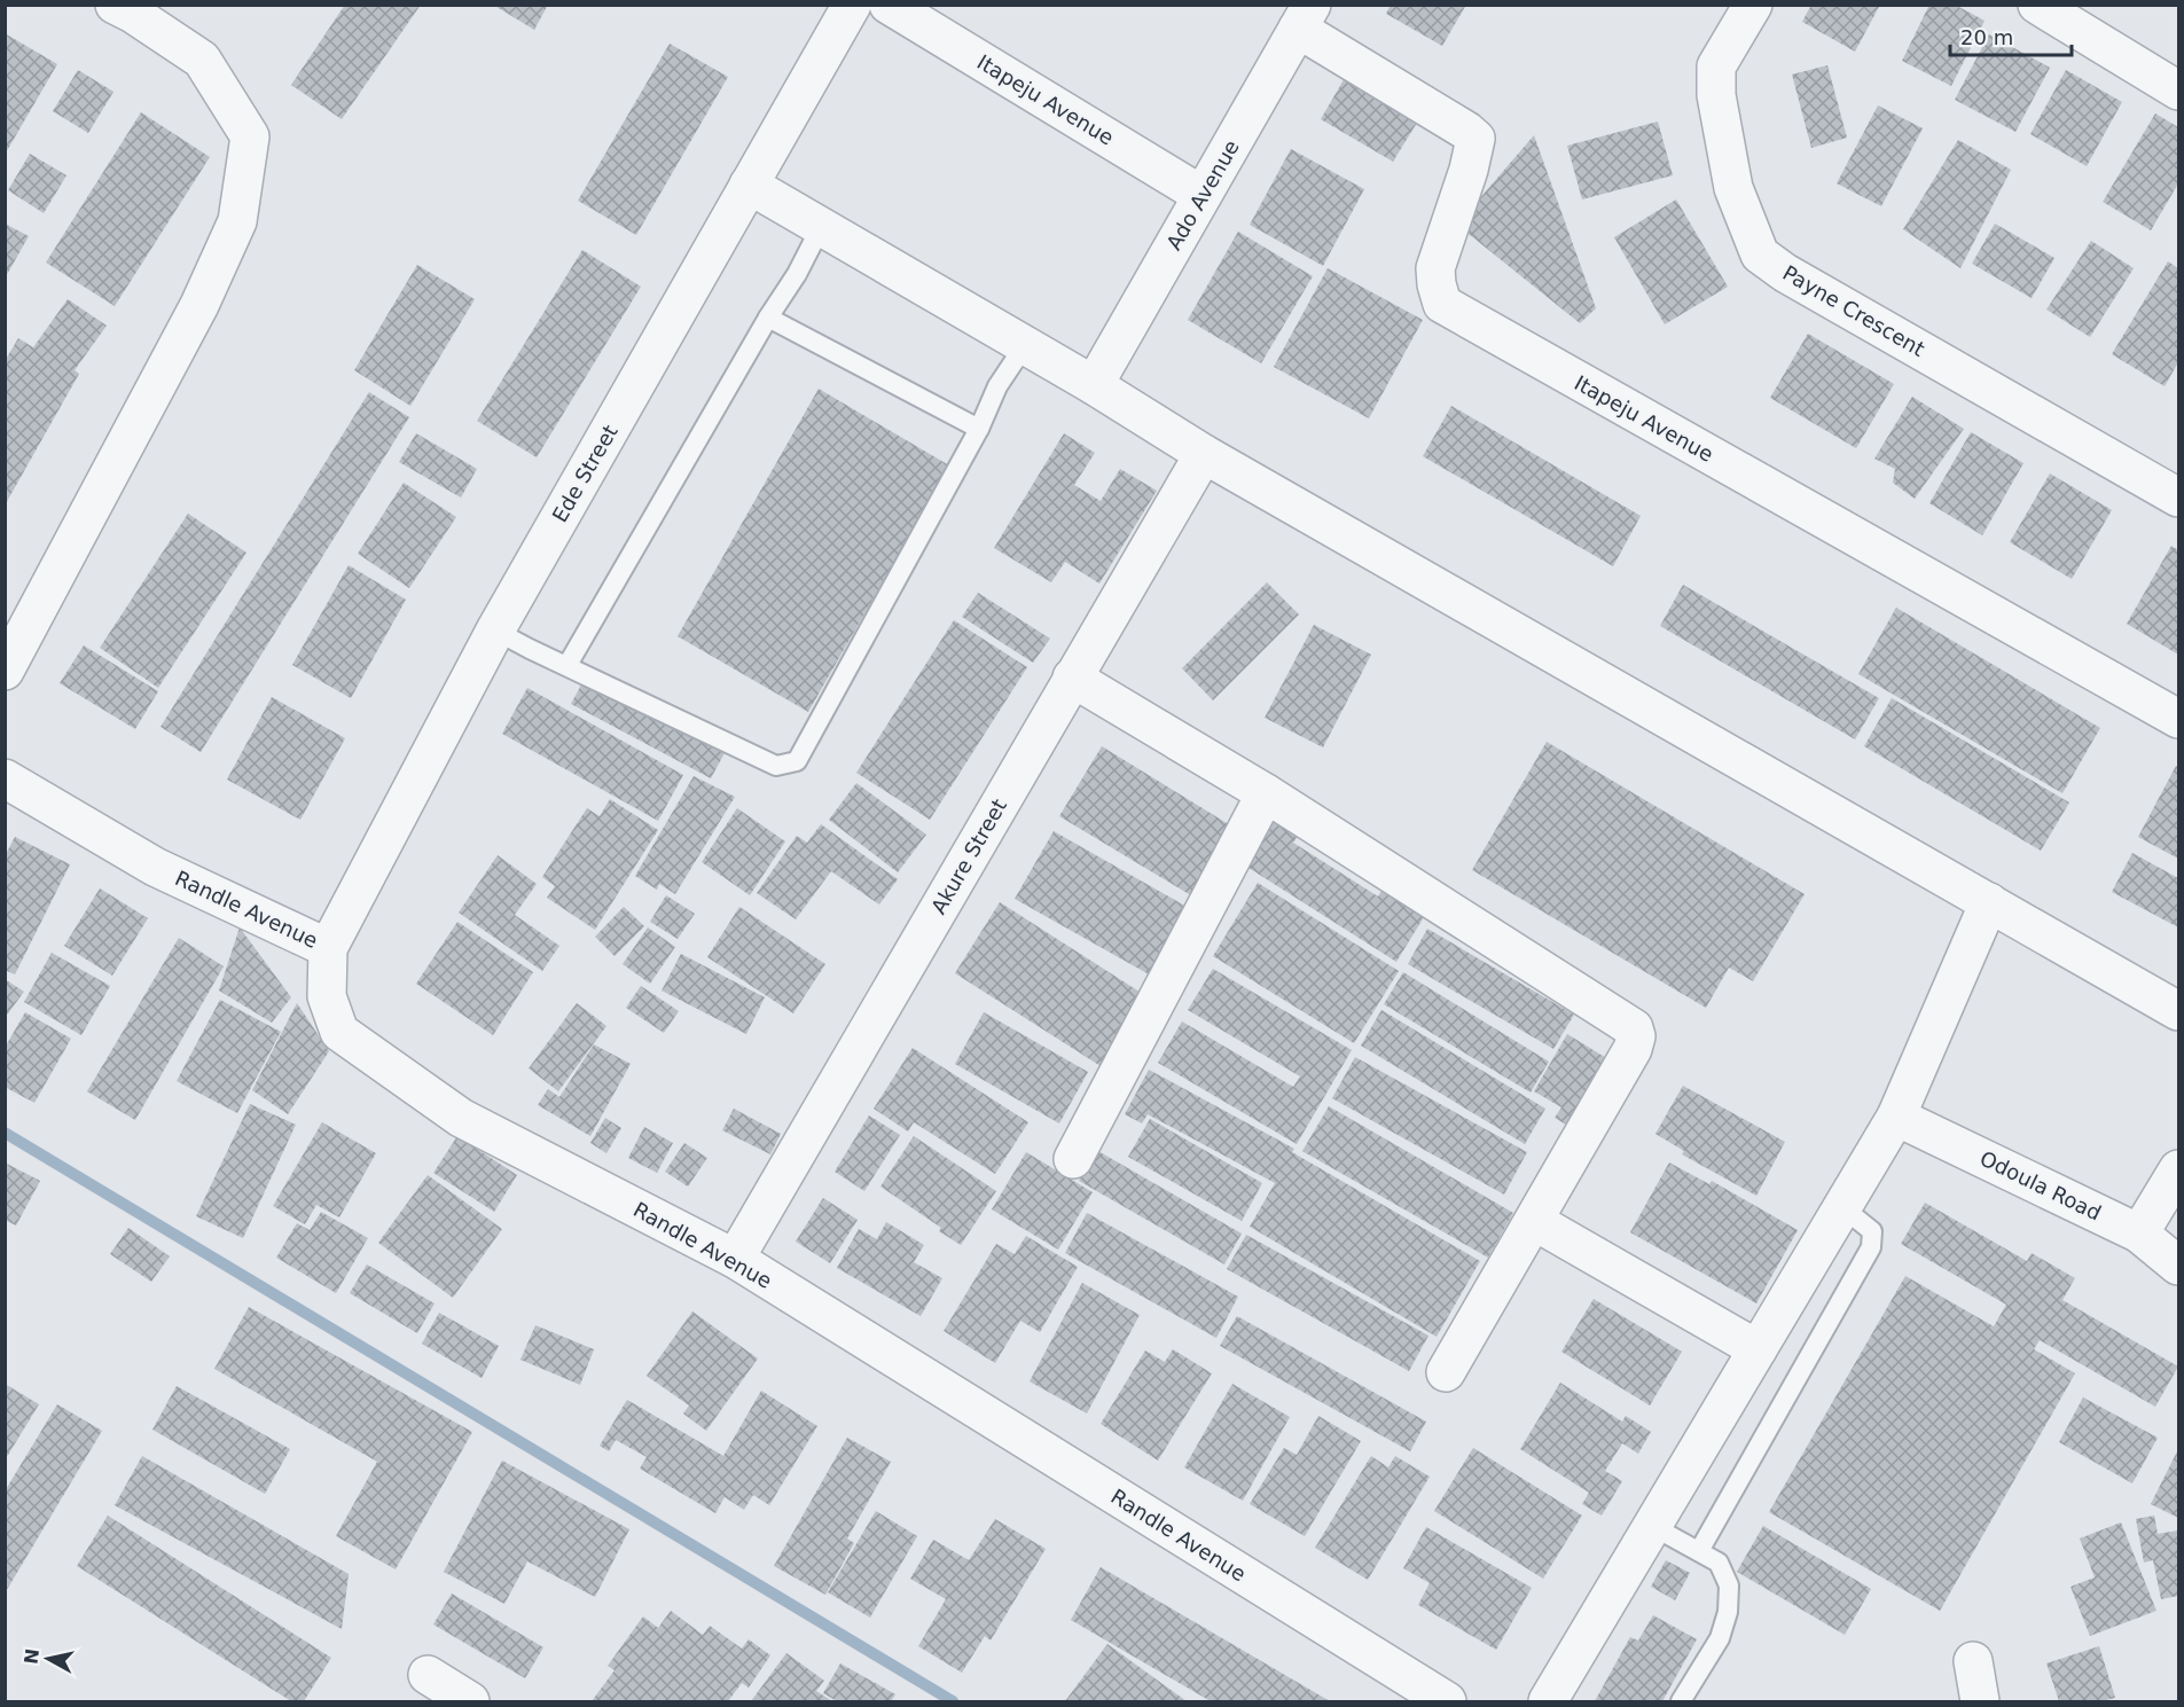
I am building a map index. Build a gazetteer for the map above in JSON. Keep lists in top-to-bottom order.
{
  "streets": {
    "street": [
      "Itapeju Avenue",
      "Ado Avenue",
      "Payne Crescent",
      "Ede Street",
      "Akure Street",
      "Randle Avenue",
      "Odoula Road"
    ]
  },
  "crossings": [
    ["Itapeju Avenue", "Ado Avenue"],
    ["Ede Street", "Randle Avenue"],
    ["Akure Street", "Randle Avenue"]
  ],
  "scale_bar": "20 m",
  "north": "left"
}
